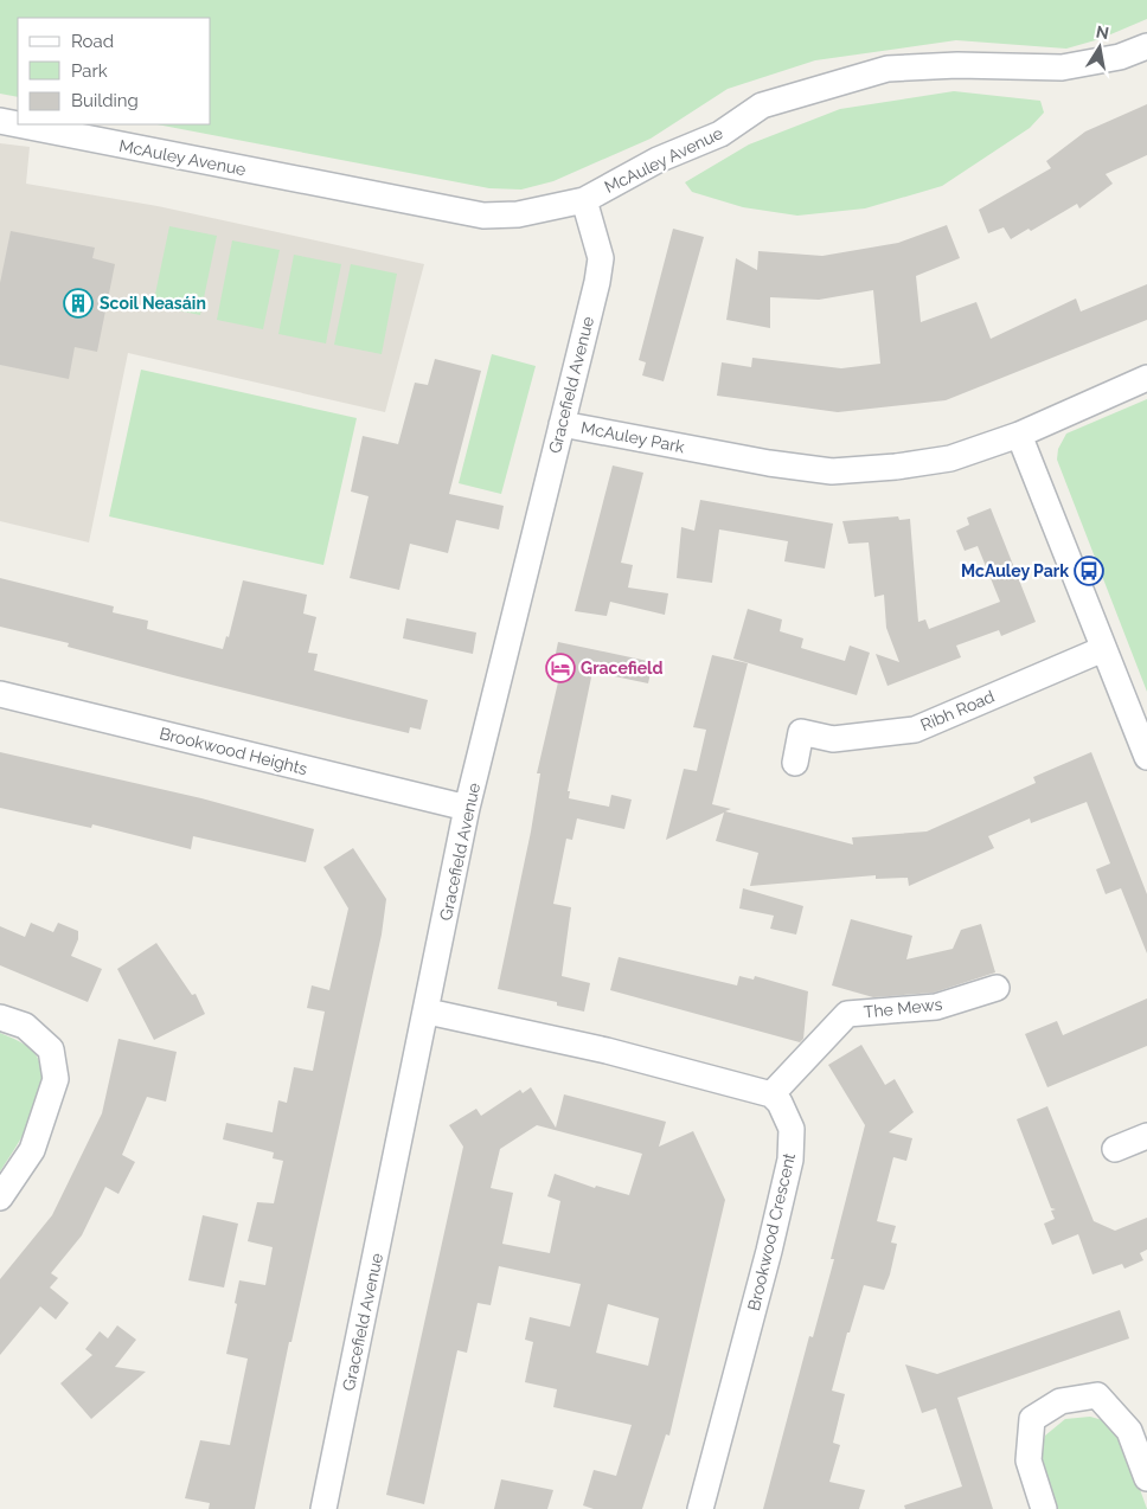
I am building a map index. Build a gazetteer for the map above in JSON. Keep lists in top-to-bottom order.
{
  "streets": {
    "street": [
      "McAuley Avenue",
      "Gracefield Avenue",
      "McAuley Park",
      "Ribh Road",
      "Brookwood Heights",
      "The Mews",
      "Brookwood Crescent"
    ]
  },
  "crossings": [
    ["McAuley Avenue", "Gracefield Avenue"],
    ["Gracefield Avenue", "McAuley Park"],
    ["Gracefield Avenue", "Brookwood Heights"],
    ["The Mews", "Brookwood Crescent"]
  ],
  "places": {
    "building": ["Scoil Neasáin"],
    "bus stop": ["McAuley Park"],
    "hotel": ["Gracefield"]
  },
  "legend": ["Road", "Park", "Building"],
  "north": "top"
}
